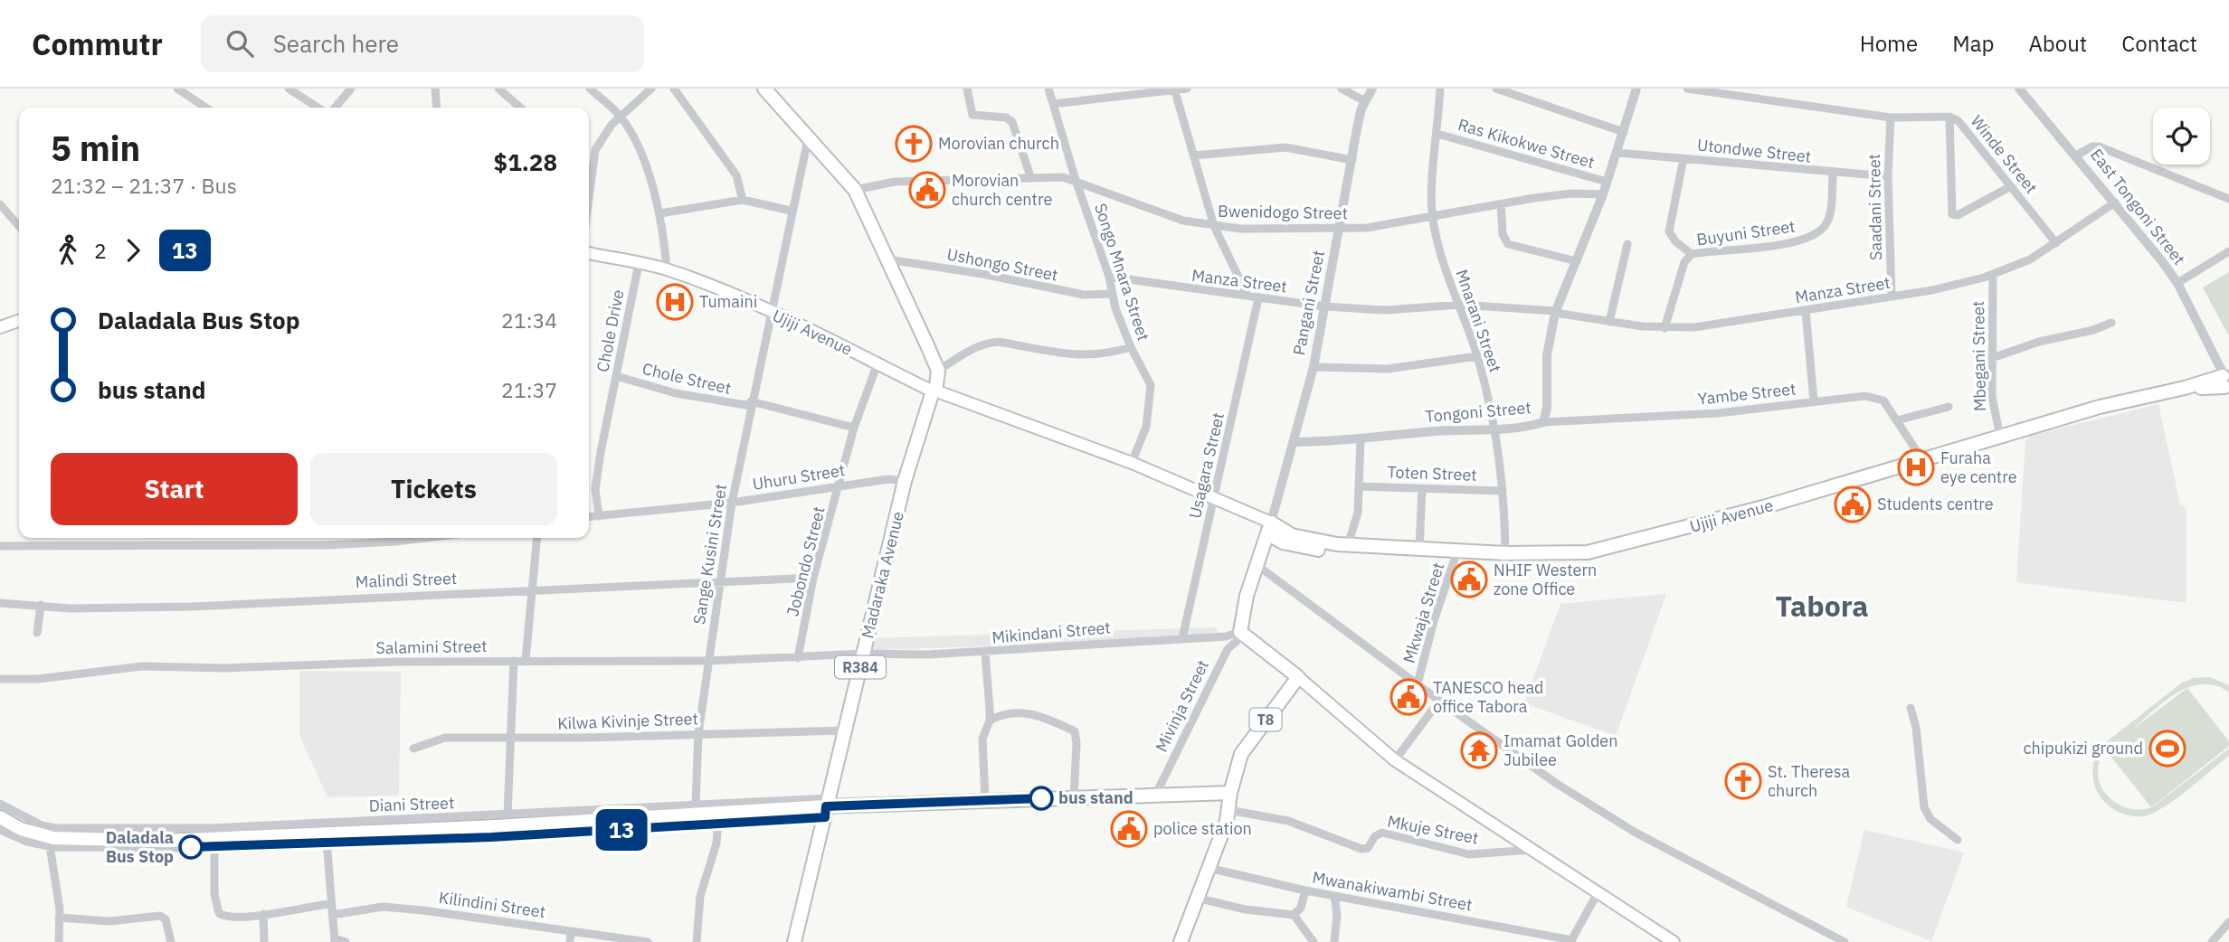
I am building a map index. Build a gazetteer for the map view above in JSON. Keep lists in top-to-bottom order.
{
  "streets": {
    "main road": [
      "Ujiji Avenue",
      "Madaraka Avenue",
      "R384",
      "T8"
    ],
    "street": [
      "Ras Kikokwe Street",
      "Utondwe Street",
      "Winde Street",
      "Saadani Street",
      "East Tongoni Street",
      "Bwenidogo Street",
      "Buyuni Street",
      "Ushongo Street",
      "Songo Mnara Street",
      "Manza Street",
      "Pangani Street",
      "Mnarani Street",
      "Chole Drive",
      "Mbegani Street",
      "Chole Street",
      "Yambe Street",
      "Tongoni Street",
      "Usagara Street",
      "Toten Street",
      "Uhuru Street",
      "Sange Kusini Street",
      "Jobondo Street",
      "Malindi Street",
      "Mkwaja Street",
      "Mikindani Street",
      "Salamini Street",
      "Mivinja Street",
      "Kilwa Kivinje Street",
      "Diani Street",
      "Mkuje Street",
      "Mwanakiwambi Street",
      "Kilindini Street"
    ]
  },
  "crossings": [
    ["Ras Kikokwe Street", "Mnarani Street"],
    ["Ras Kikokwe Street", "Tongoni Street"],
    ["Utondwe Street", "Saadani Street"],
    ["Utondwe Street", "Buyuni Street"],
    ["Utondwe Street", "Tongoni Street"],
    ["Winde Street", "Saadani Street"],
    ["Winde Street", "Manza Street"],
    ["Saadani Street", "Manza Street"],
    ["East Tongoni Street", "Manza Street"],
    ["East Tongoni Street", "Ujiji Avenue"],
    ["Bwenidogo Street", "Songo Mnara Street"],
    ["Bwenidogo Street", "Pangani Street"],
    ["Bwenidogo Street", "Mnarani Street"],
    ["Bwenidogo Street", "Tongoni Street"],
    ["Buyuni Street", "Manza Street"],
    ["Ushongo Street", "Songo Mnara Street"],
    ["Songo Mnara Street", "Manza Street"],
    ["Songo Mnara Street", "Ujiji Avenue"],
    ["Manza Street", "Pangani Street"],
    ["Manza Street", "Mnarani Street"],
    ["Manza Street", "Mbegani Street"],
    ["Manza Street", "Tongoni Street"],
    ["Manza Street", "Usagara Street"],
    ["Pangani Street", "Ujiji Avenue"],
    ["Pangani Street", "Tongoni Street"],
    ["Mnarani Street", "Ujiji Avenue"],
    ["Mnarani Street", "Tongoni Street"],
    ["Mnarani Street", "Toten Street"],
    ["Chole Drive", "Ujiji Avenue"],
    ["Chole Drive", "Chole Street"],
    ["Chole Drive", "Uhuru Street"],
    ["Ujiji Avenue", "Mbegani Street"],
    ["Ujiji Avenue", "Yambe Street"],
    ["Ujiji Avenue", "Usagara Street"],
    ["Ujiji Avenue", "Sange Kusini Street"],
    ["Ujiji Avenue", "Jobondo Street"],
    ["Ujiji Avenue", "Madaraka Avenue"],
    ["Ujiji Avenue", "Mkwaja Street"],
    ["Chole Street", "Sange Kusini Street"],
    ["Chole Street", "Jobondo Street"],
    ["Yambe Street", "Tongoni Street"],
    ["Usagara Street", "Mikindani Street"],
    ["Uhuru Street", "Sange Kusini Street"],
    ["Uhuru Street", "Jobondo Street"],
    ["Uhuru Street", "Madaraka Avenue"],
    ["Sange Kusini Street", "Malindi Street"],
    ["Sange Kusini Street", "Salamini Street"],
    ["Sange Kusini Street", "Kilwa Kivinje Street"],
    ["Sange Kusini Street", "Diani Street"],
    ["Jobondo Street", "Malindi Street"],
    ["Jobondo Street", "Salamini Street"],
    ["Madaraka Avenue", "Mikindani Street"],
    ["Madaraka Avenue", "Salamini Street"],
    ["Madaraka Avenue", "Kilwa Kivinje Street"],
    ["Madaraka Avenue", "Diani Street"],
    ["Mikindani Street", "Salamini Street"],
    ["Mikindani Street", "Mivinja Street"],
    ["T8", "Mkuje Street"],
    ["T8", "Mwanakiwambi Street"]
  ],
  "districts": ["Tabora"],
  "places": {
    "church": ["Morovian church", "St. Theresa church"],
    "public building": [
      "Morovian church centre",
      "Students centre",
      "NHIF Western zone Office",
      "TANESCO head office Tabora",
      "police station"
    ],
    "hospital": ["Tumaini", "Furaha eye centre"],
    "sports": ["chipukizi ground"],
    "temple": ["Imamat Golden Jubilee"],
    "other": ["bus stand", "Daladala Bus Stop"]
  },
  "lines": ["bus line 13"],
  "page": {
    "header": "Commutr",
    "search": "Search here",
    "nav": [
      "Home",
      "Map",
      "About",
      "Contact"
    ],
    "on_map": "13",
    "heading": ["5 min", "21:32 – 21:37 · Bus", "$1.28"],
    "legs": ["2", "13"],
    "list": [
      {
        "name": "Daladala Bus Stop",
        "value": "21:34"
      },
      {
        "name": "bus stand",
        "value": "21:37"
      }
    ],
    "buttons": ["Start", "Tickets"]
  }
}
